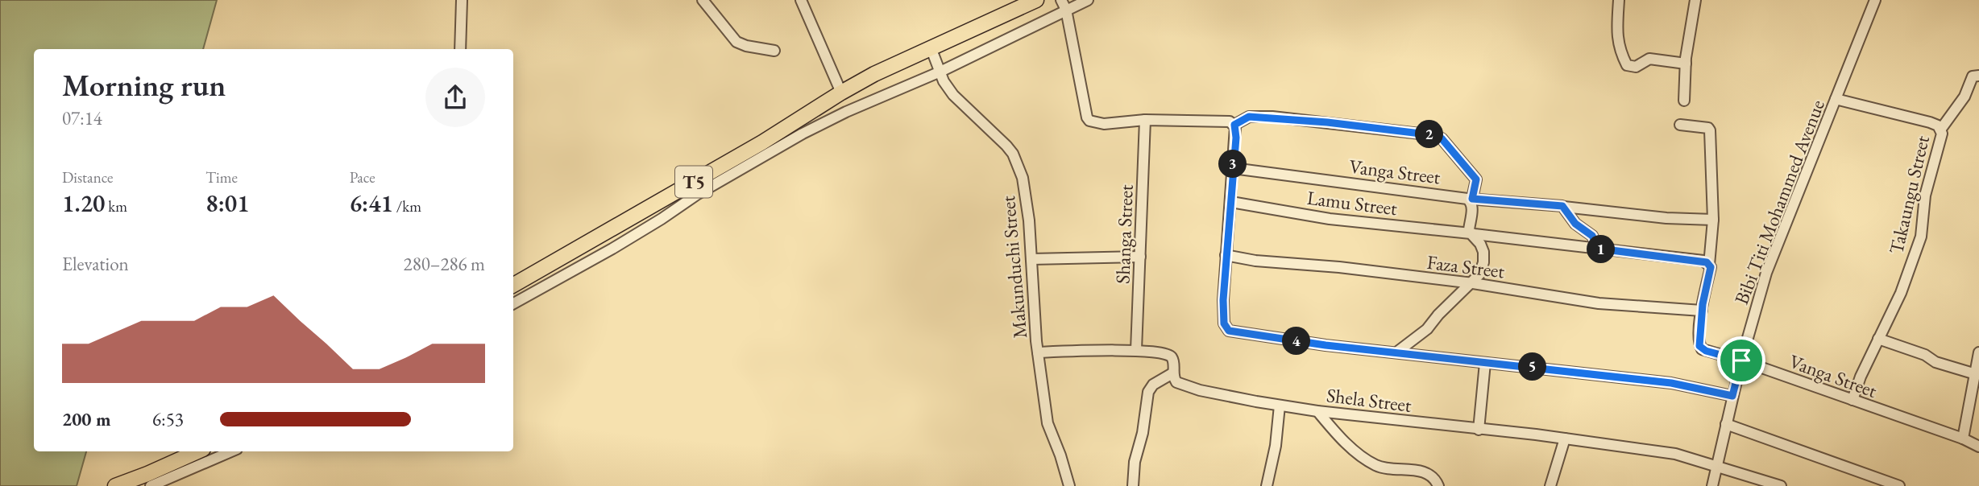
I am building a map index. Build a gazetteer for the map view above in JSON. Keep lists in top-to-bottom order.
{
  "streets": {
    "highway": ["T5"],
    "street": [
      "Vanga Street",
      "Takaungu Street",
      "Bibi Titi Mohammed Avenue",
      "Lamu Street",
      "Shanga Street",
      "Faza Street",
      "Makunduchi Street",
      "Shela Street"
    ]
  },
  "crossings": [
    ["Vanga Street", "Takaungu Street"],
    ["Vanga Street", "Bibi Titi Mohammed Avenue"],
    ["Vanga Street", "Faza Street"],
    ["T5", "Makunduchi Street"],
    ["Takaungu Street", "Bibi Titi Mohammed Avenue"],
    ["Bibi Titi Mohammed Avenue", "Shela Street"],
    ["Shanga Street", "Shela Street"],
    ["Makunduchi Street", "Shela Street"]
  ],
  "page": {
    "heading": ["Morning run", "07:14"],
    "pins": [
      "2",
      "3",
      "1",
      "4",
      "5"
    ],
    "stats": [
      ["Distance", "1.20 km"],
      ["Time", "8:01"],
      ["Pace", "6:41 /km"]
    ],
    "chart": ["Elevation", "280–286 m"],
    "list": [
      {
        "name": "200 m",
        "note": "6:53"
      }
    ]
  }
}
